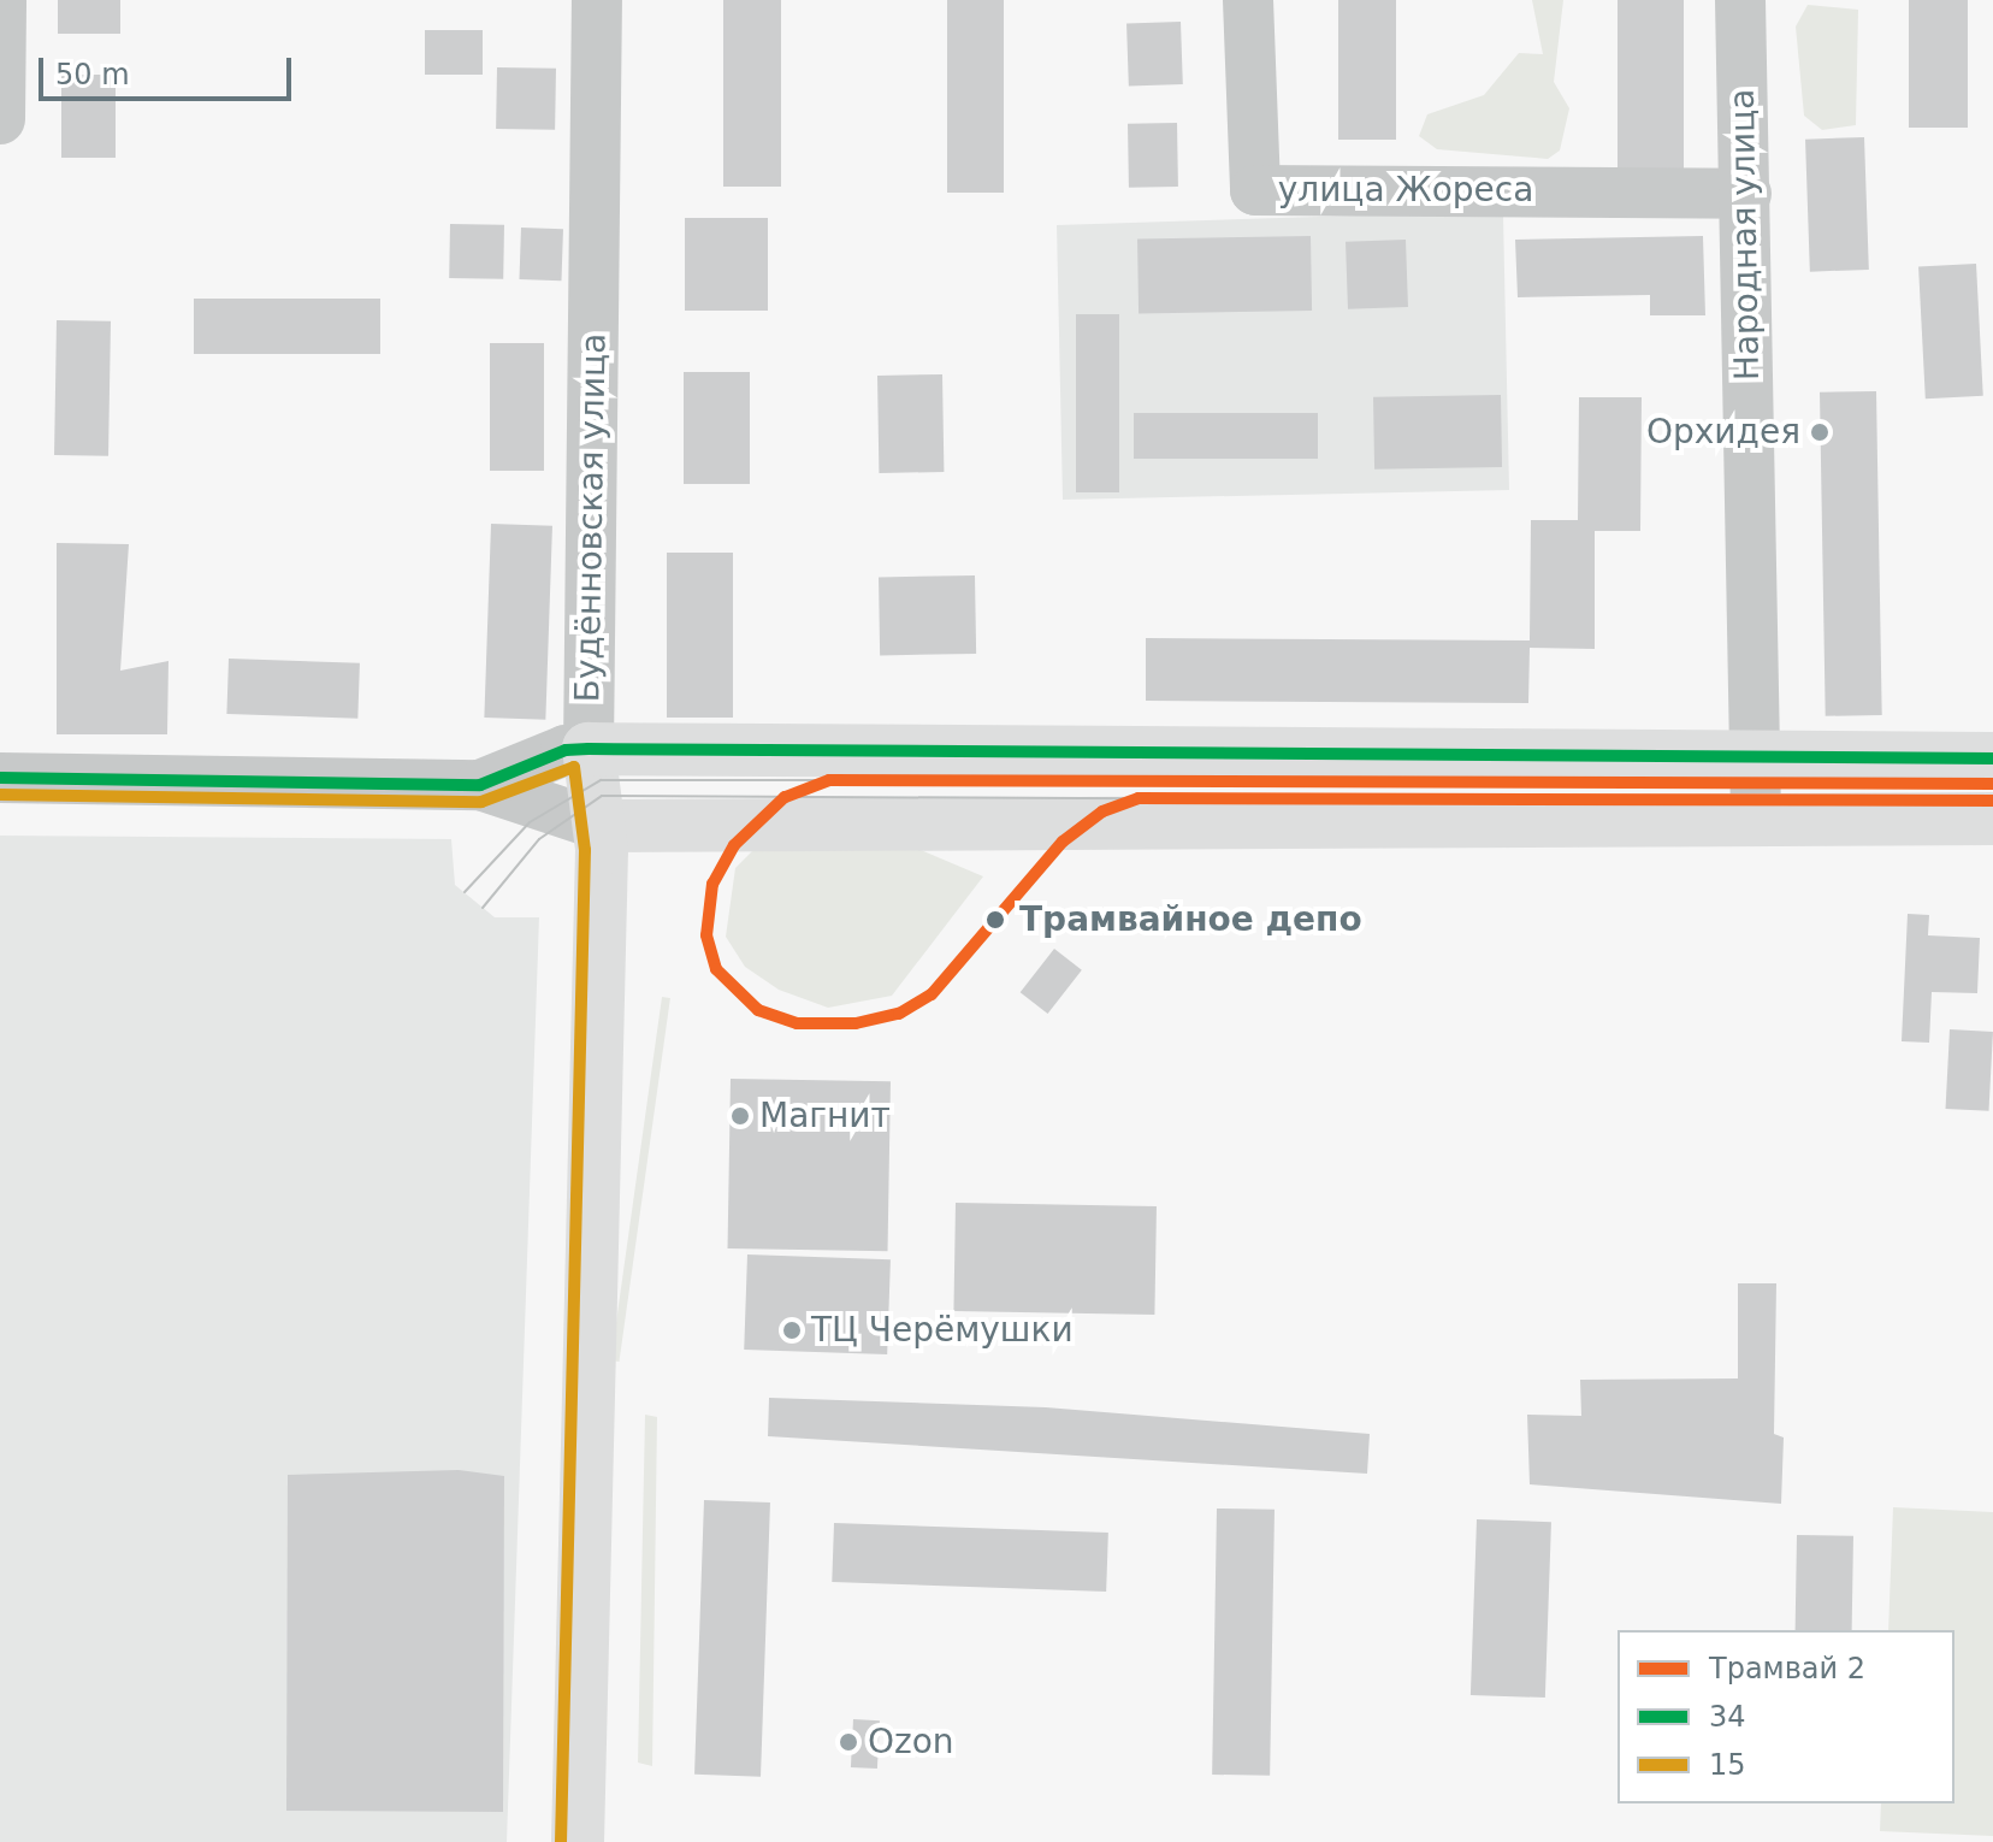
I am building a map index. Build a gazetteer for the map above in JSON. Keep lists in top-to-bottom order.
{
  "streets": {
    "main road": ["Будённовская улица"],
    "street": ["улица Жореса", "Народная улица"]
  },
  "crossings": [
    ["улица Жореса", "Народная улица"]
  ],
  "places": [
    "Орхидея",
    "Трамвайное депо",
    "Магнит",
    "ТЦ Черёмушки",
    "Ozon"
  ],
  "lines": ["transit line 34", "transit line 15", "tram line 2"],
  "legend": ["Трамвай 2", "34", "15"],
  "scale_bar": "50 m"
}
